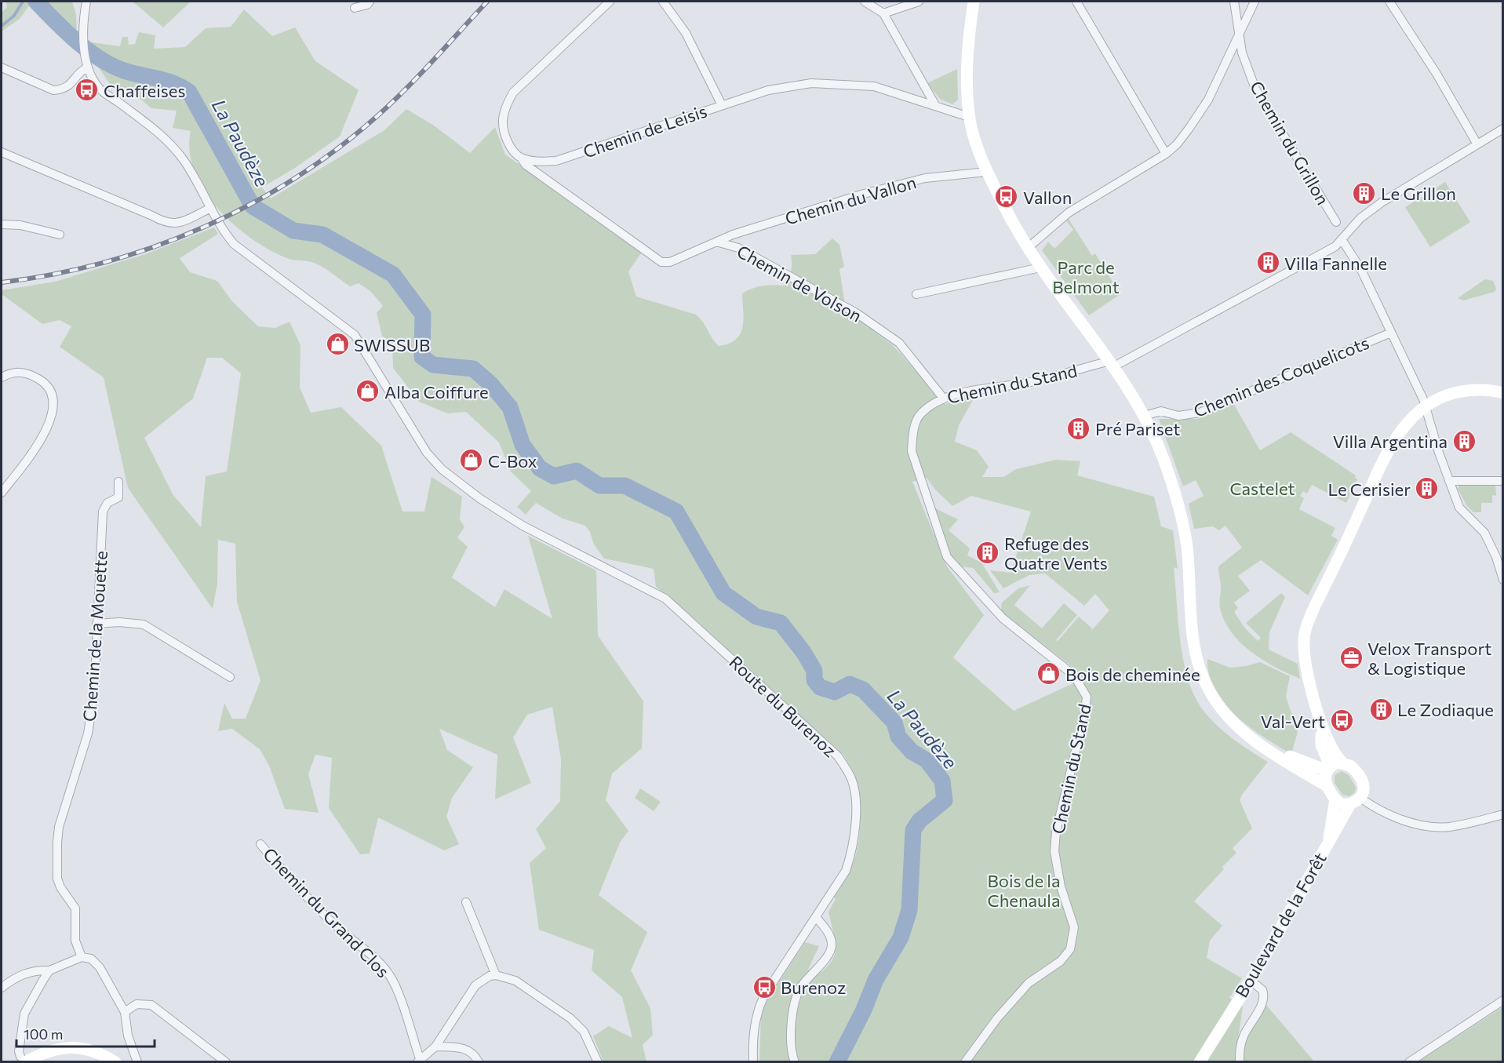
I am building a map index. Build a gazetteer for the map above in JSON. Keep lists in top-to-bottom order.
{
  "streets": {
    "street": [
      "Chemin de Leisis",
      "Chemin du Grillon",
      "Chemin du Vallon",
      "Chemin de Volson",
      "Chemin des Coquelicots",
      "Chemin du Stand",
      "Chemin de la Mouette",
      "Route du Burenoz",
      "Chemin du Grand Clos",
      "Boulevard de la Forêt"
    ]
  },
  "crossings": [
    ["Chemin de Leisis", "Chemin de Volson"],
    ["Chemin du Vallon", "Chemin de Volson"],
    ["Chemin de Volson", "Chemin du Stand"]
  ],
  "water": ["La Paudèze"],
  "parks": ["Parc de Belmont", "Castelet", "Bois de la Chenaula"],
  "places": {
    "bus stop": [
      "Chaffeises",
      "Vallon",
      "Val-Vert",
      "Burenoz"
    ],
    "building": [
      "Le Grillon",
      "Villa Fannelle",
      "Pré Pariset",
      "Villa Argentina",
      "Le Cerisier",
      "Refuge des Quatre Vents",
      "Le Zodiaque"
    ],
    "shop": [
      "SWISSUB",
      "Alba Coiffure",
      "C-Box",
      "Bois de cheminée"
    ],
    "office": ["Velox Transport & Logistique"]
  },
  "scale_bar": "100 m"
}
